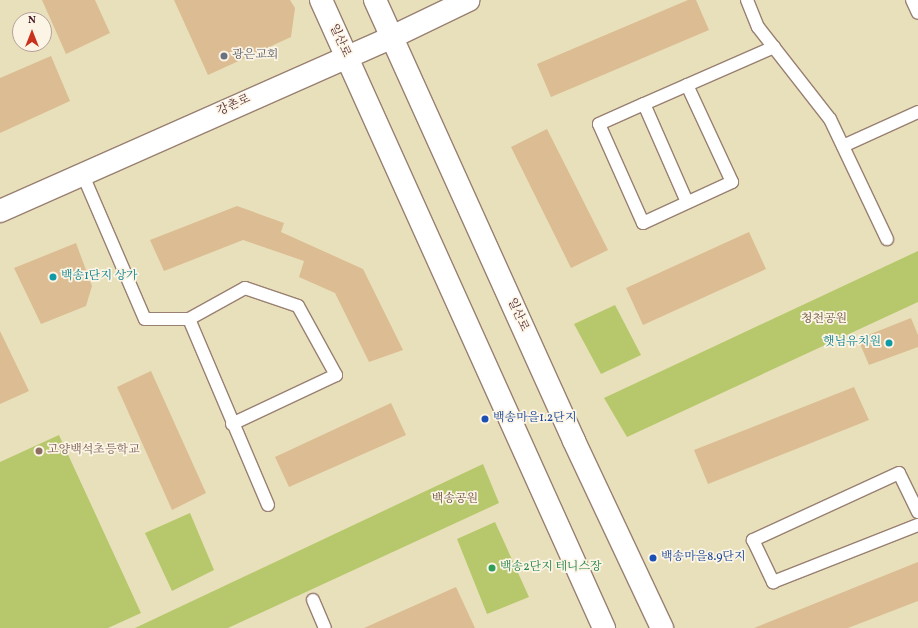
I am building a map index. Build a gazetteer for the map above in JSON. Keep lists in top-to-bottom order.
{
  "streets": {
    "main road": ["일산로", "강촌로"]
  },
  "crossings": [
    ["일산로", "강촌로"]
  ],
  "parks": ["청천공원", "백송공원"],
  "places": [
    "광은교회",
    "백송1단지 상가",
    "햇님유치원",
    "백송마을1.2단지",
    "고양백석초등학교",
    "백송마을8.9단지",
    "백송2단지 테니스장"
  ],
  "north": "top"
}
